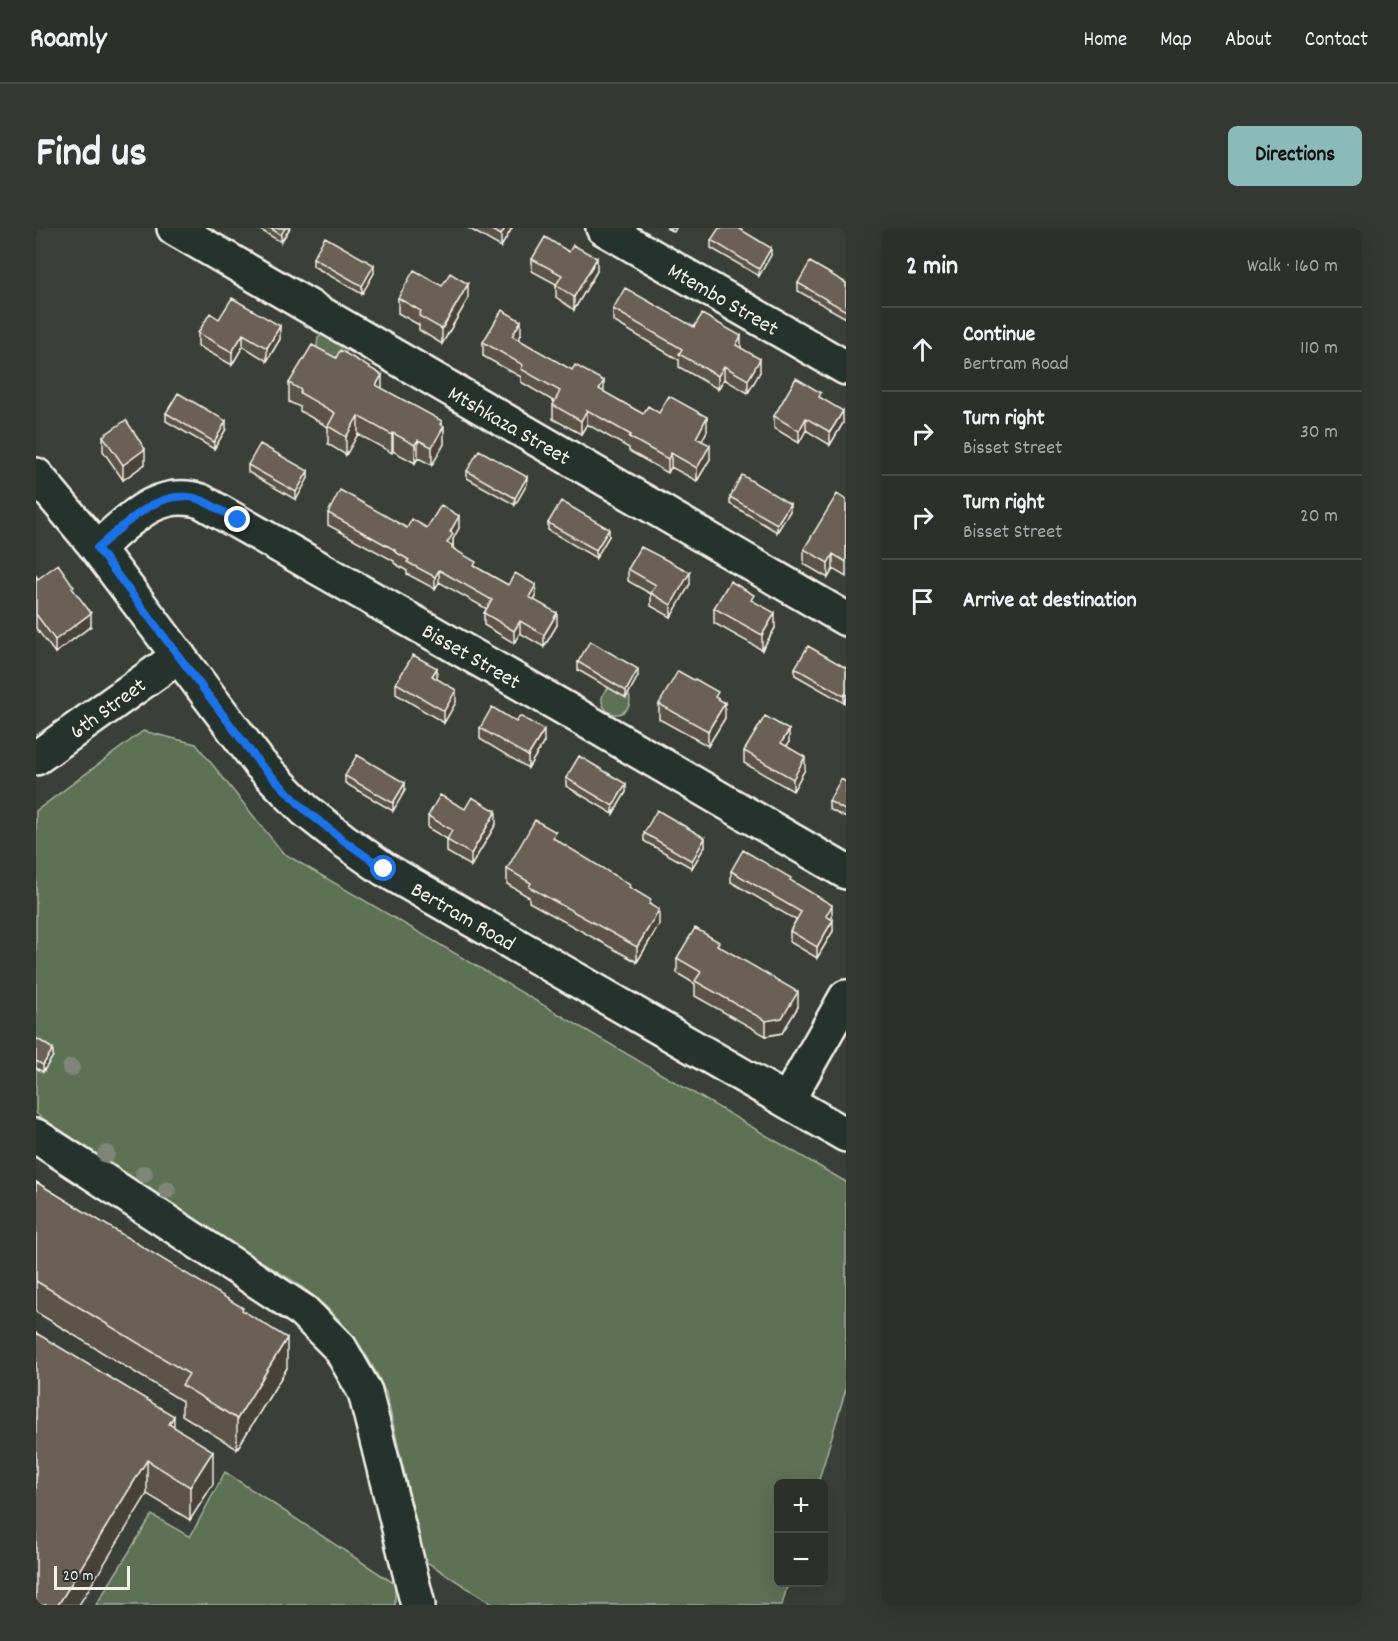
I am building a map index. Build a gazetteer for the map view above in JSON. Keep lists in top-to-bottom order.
{
  "streets": {
    "street": [
      "Mtembo Street",
      "Mtshkaza Street",
      "Bisset Street",
      "6th Street",
      "Bertram Road"
    ]
  },
  "crossings": [
    ["Bisset Street", "Bertram Road"],
    ["6th Street", "Bertram Road"]
  ],
  "scale_bar": "20 m",
  "page": {
    "header": "Roamly",
    "nav": [
      "Home",
      "Map",
      "About",
      "Contact"
    ],
    "title": "Find us",
    "buttons": "Directions",
    "heading": ["2 min", "Walk · 160 m"],
    "list": [
      ["Continue", "Bertram Road", "110 m"],
      ["Turn right", "Bisset Street", "30 m"],
      ["Turn right", "Bisset Street", "20 m"],
      "Arrive at destination"
    ],
    "map_buttons": ["+", "−"],
    "scale": "20 m"
  }
}
